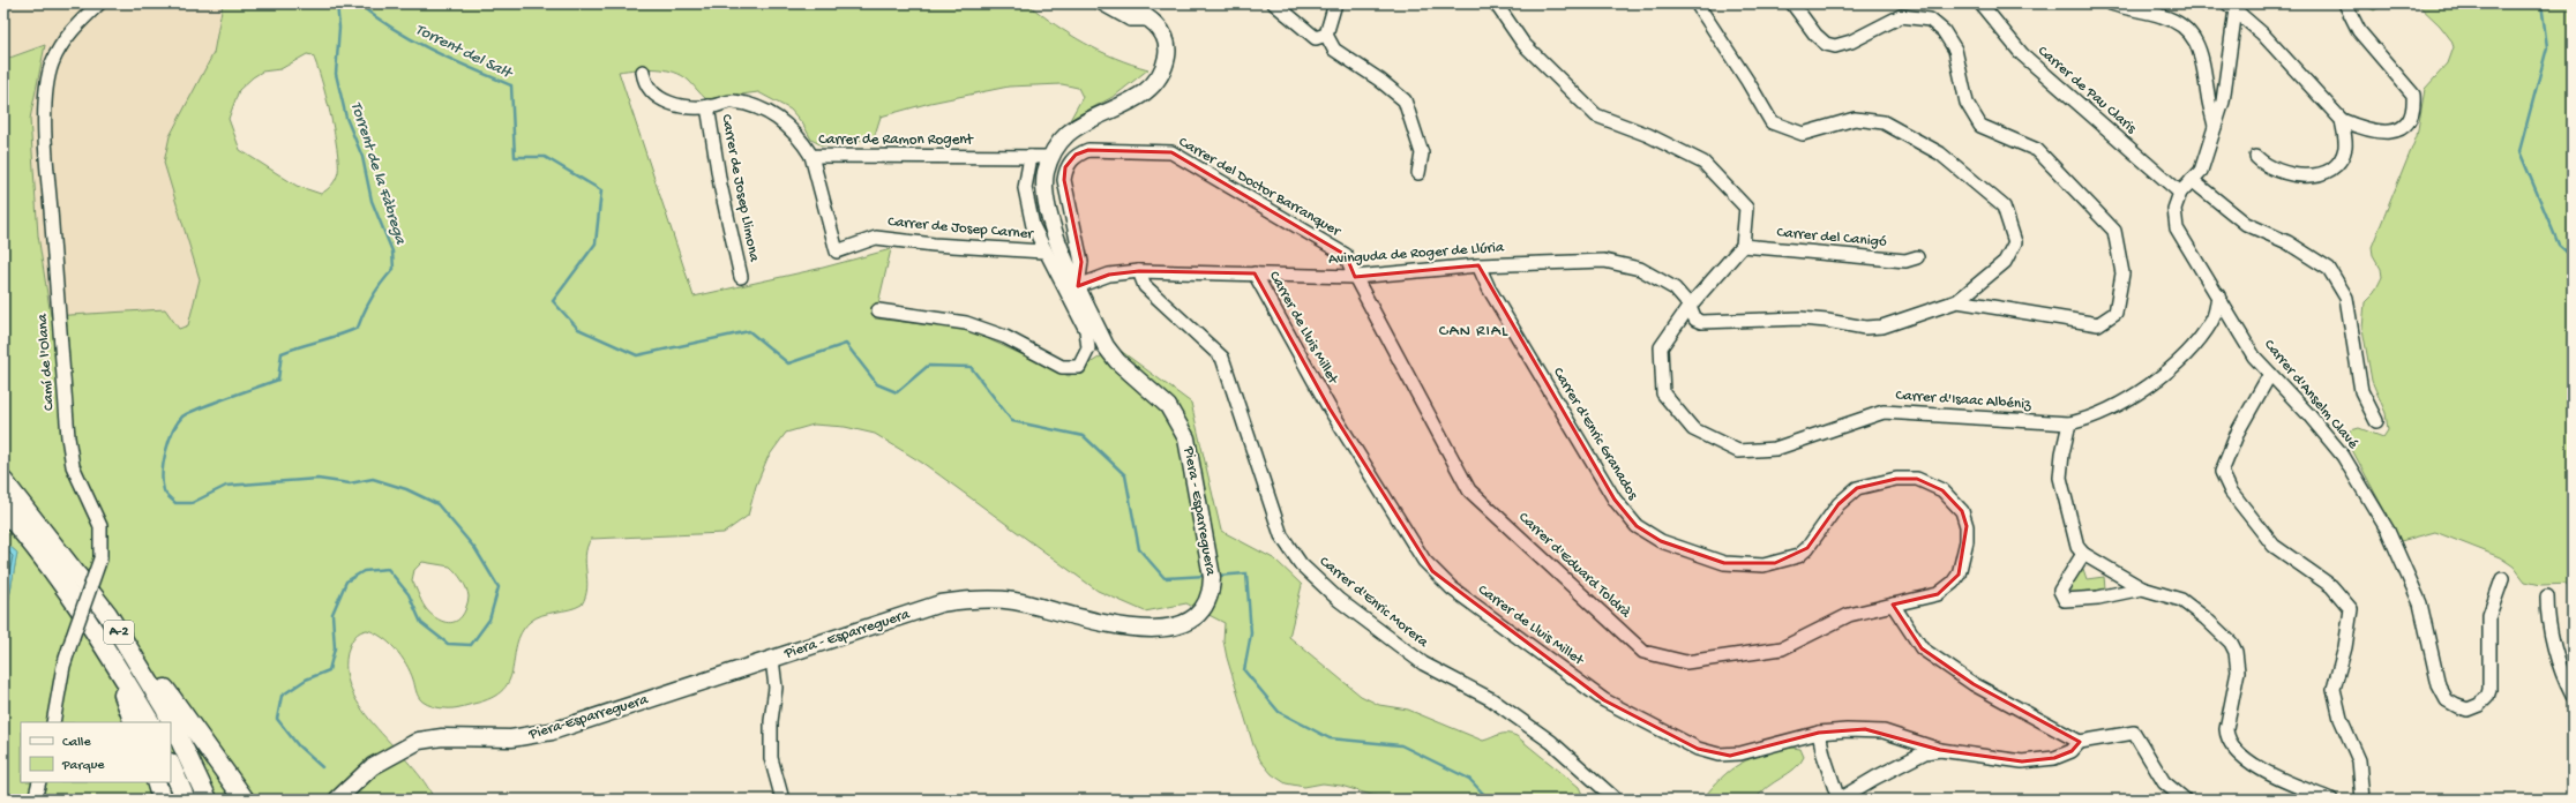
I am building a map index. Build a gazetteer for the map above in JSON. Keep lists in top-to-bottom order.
{
  "streets": {
    "highway": ["A-2"],
    "main road": ["Piera - Esparreguera", "Piera-Esparreguera"],
    "street": [
      "Carrer de Pau Claris",
      "Carrer de Ramon Rogent",
      "Carrer del Doctor Barranquer",
      "Carrer de Josep Llimona",
      "Carrer de Josep Carner",
      "Carrer del Canigó",
      "Avinguda de Roger de Llúria",
      "Carrer de Lluis Millet",
      "Camí de l'Olana",
      "Carrer d'Anselm Clavé",
      "Carrer d'Isaac Albéniz",
      "Carrer d'Enric Granados",
      "Carrer d'Eduard Toldrà",
      "Carrer d'Enric Morera"
    ]
  },
  "crossings": [
    ["Carrer de Pau Claris", "Carrer d'Anselm Clavé"],
    ["Carrer de Ramon Rogent", "Carrer de Josep Llimona"],
    ["Carrer de Ramon Rogent", "Carrer de Josep Carner"],
    ["Carrer de Ramon Rogent", "Piera - Esparreguera"],
    ["Carrer del Doctor Barranquer", "Avinguda de Roger de Llúria"],
    ["Carrer del Doctor Barranquer", "Piera - Esparreguera"],
    ["Carrer del Doctor Barranquer", "Carrer d'Eduard Toldrà"],
    ["Carrer del Canigó", "Carrer d'Isaac Albéniz"],
    ["Avinguda de Roger de Llúria", "Carrer de Lluis Millet"],
    ["Avinguda de Roger de Llúria", "Carrer d'Isaac Albéniz"],
    ["Avinguda de Roger de Llúria", "Carrer d'Enric Granados"],
    ["Avinguda de Roger de Llúria", "Piera - Esparreguera"],
    ["Avinguda de Roger de Llúria", "Carrer d'Eduard Toldrà"],
    ["Avinguda de Roger de Llúria", "Carrer d'Enric Morera"],
    ["Carrer d'Enric Granados", "Carrer d'Eduard Toldrà"],
    ["Piera - Esparreguera", "Piera-Esparreguera"]
  ],
  "districts": ["CAN RIAL"],
  "water": ["Torrent del Salt", "Torrent de la Fàbrega"],
  "legend": ["Calle", "Parque"]
}
